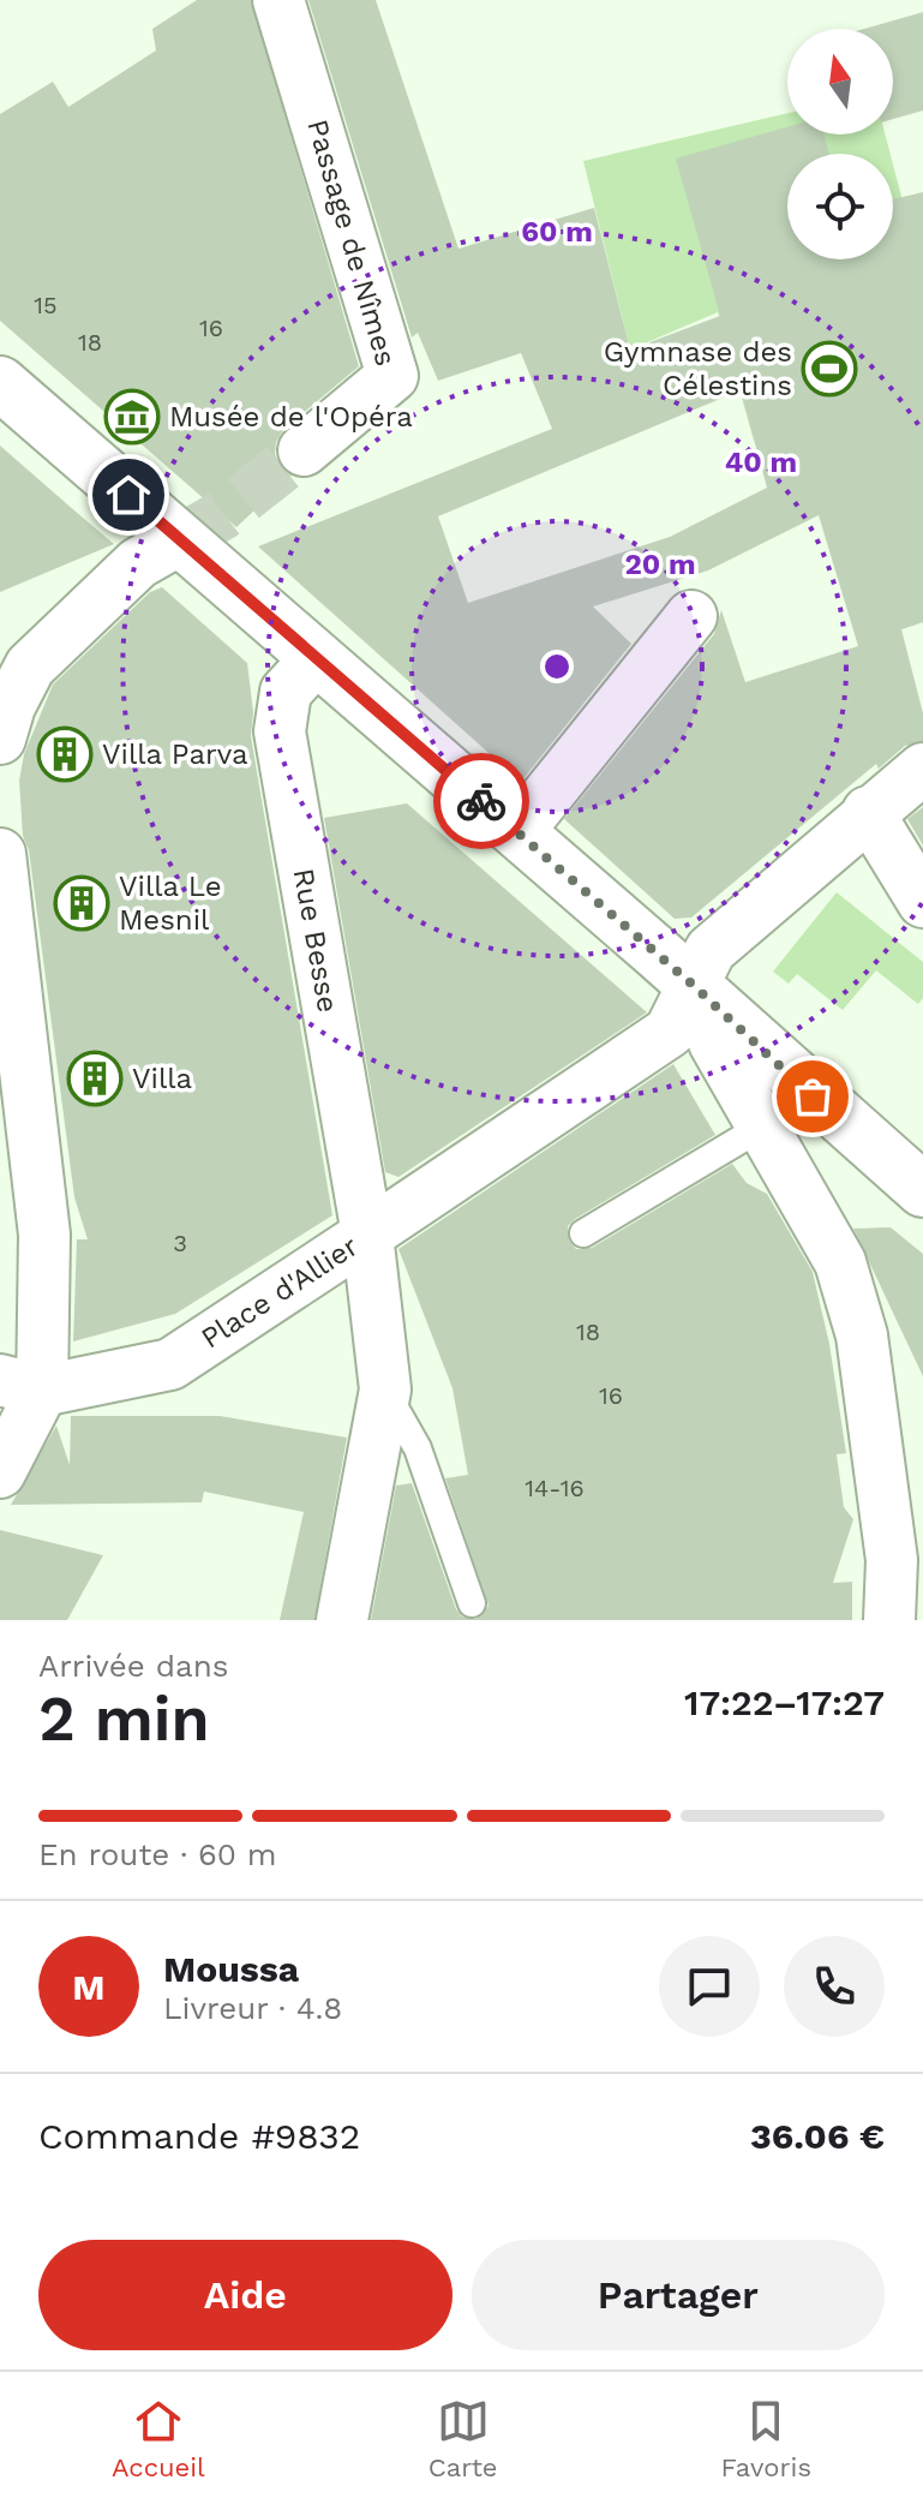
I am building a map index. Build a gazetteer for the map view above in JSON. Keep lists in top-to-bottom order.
{
  "streets": {
    "street": ["Passage de Nîmes", "Rue Besse", "Place d'Allier"]
  },
  "crossings": [
    ["Rue Besse", "Place d'Allier"]
  ],
  "places": {
    "sports": ["Gymnase des Célestins"],
    "museum": ["Musée de l'Opéra"],
    "building": ["Villa Parva", "Villa Le Mesnil", "Villa"]
  },
  "house_numbers": [
    "15",
    "16",
    "18",
    "3",
    "18",
    "16",
    "14-16"
  ],
  "north": "top",
  "page": {
    "heading": ["2 min", "Arrivée dans", "17:22–17:27"],
    "panel": [
      "Moussa",
      "Livreur · 4.8",
      "Commande #9832",
      "36.06 €"
    ],
    "bar": "En route · 60 m",
    "round": "M",
    "buttons": ["Aide", "Partager"],
    "tabs": ["Accueil", "Carte", "Favoris"]
  },
  "rings": ["60 m", "40 m", "20 m"]
}
